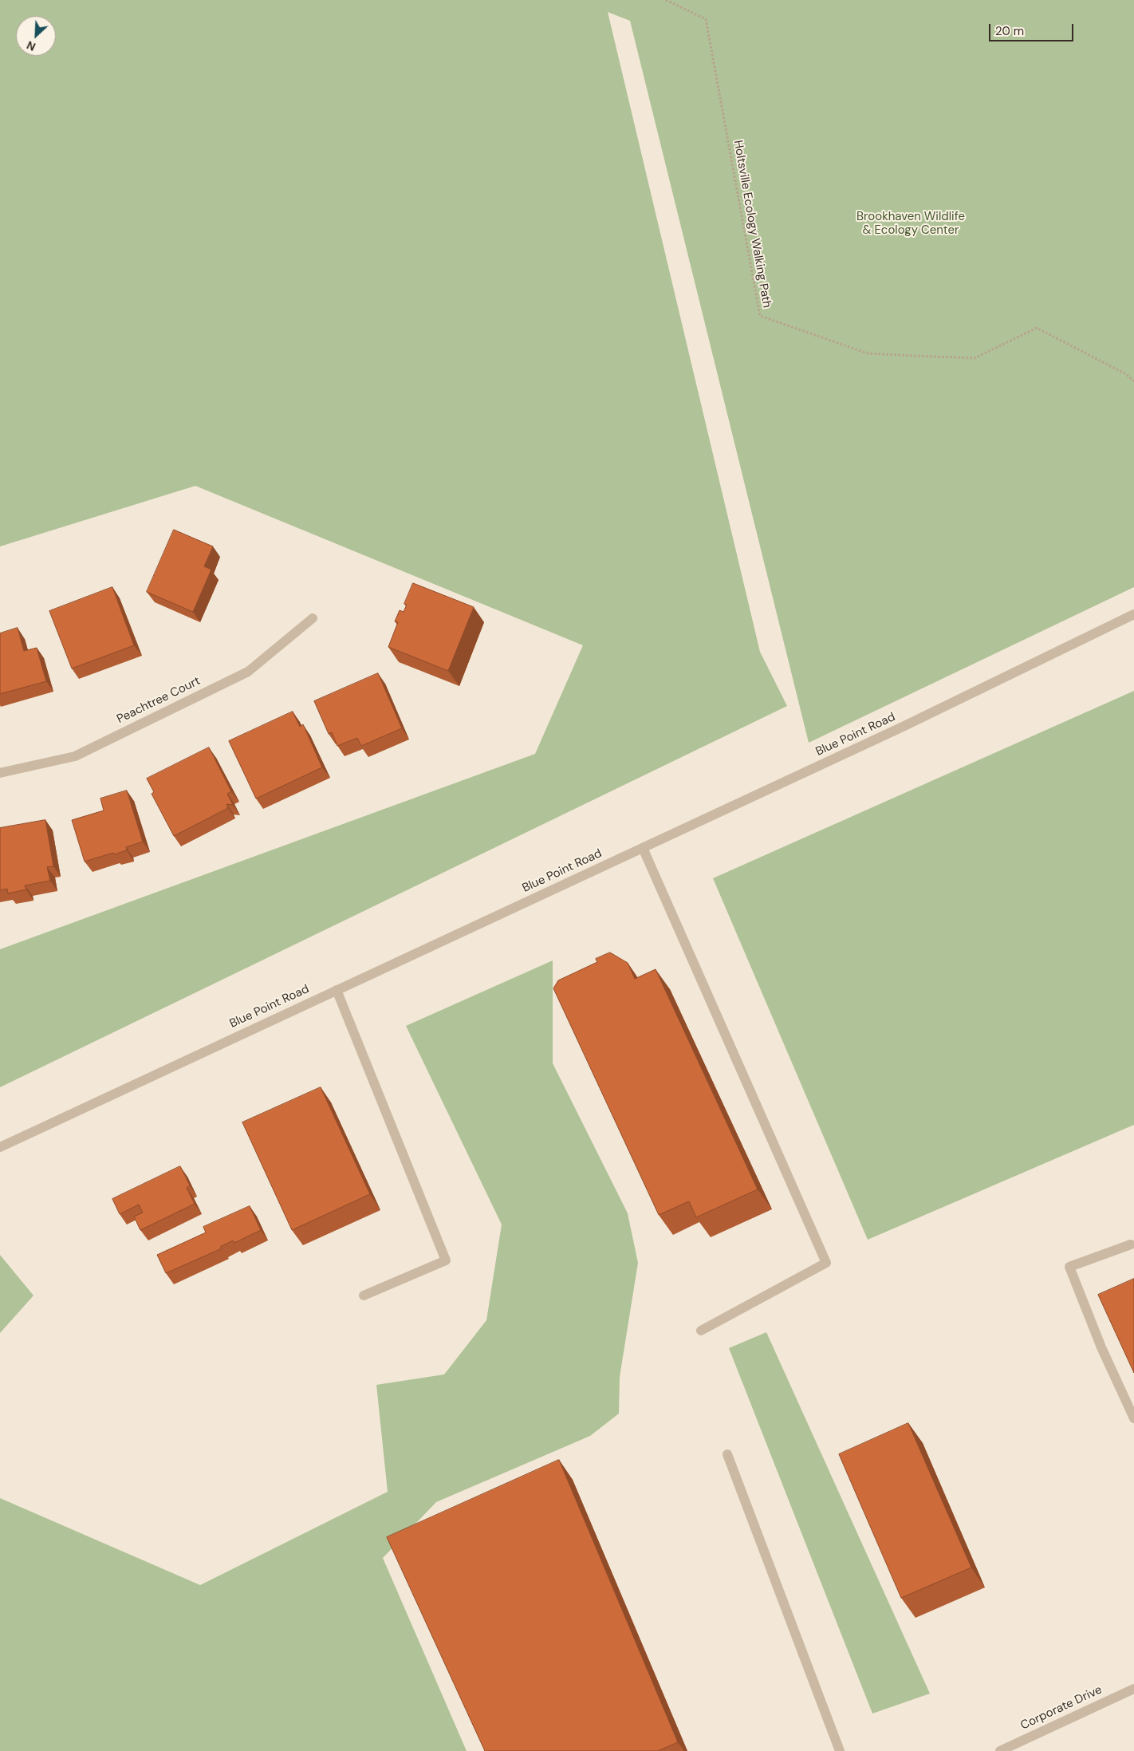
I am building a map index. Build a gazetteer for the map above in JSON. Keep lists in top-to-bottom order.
{
  "streets": {
    "street": ["Peachtree Court", "Blue Point Road", "Corporate Drive"],
    "path": ["Holtsville Ecology Walking Path"]
  },
  "parks": ["Brookhaven Wildlife & Ecology Center"],
  "scale_bar": "20 m",
  "north": "bottom left"
}
